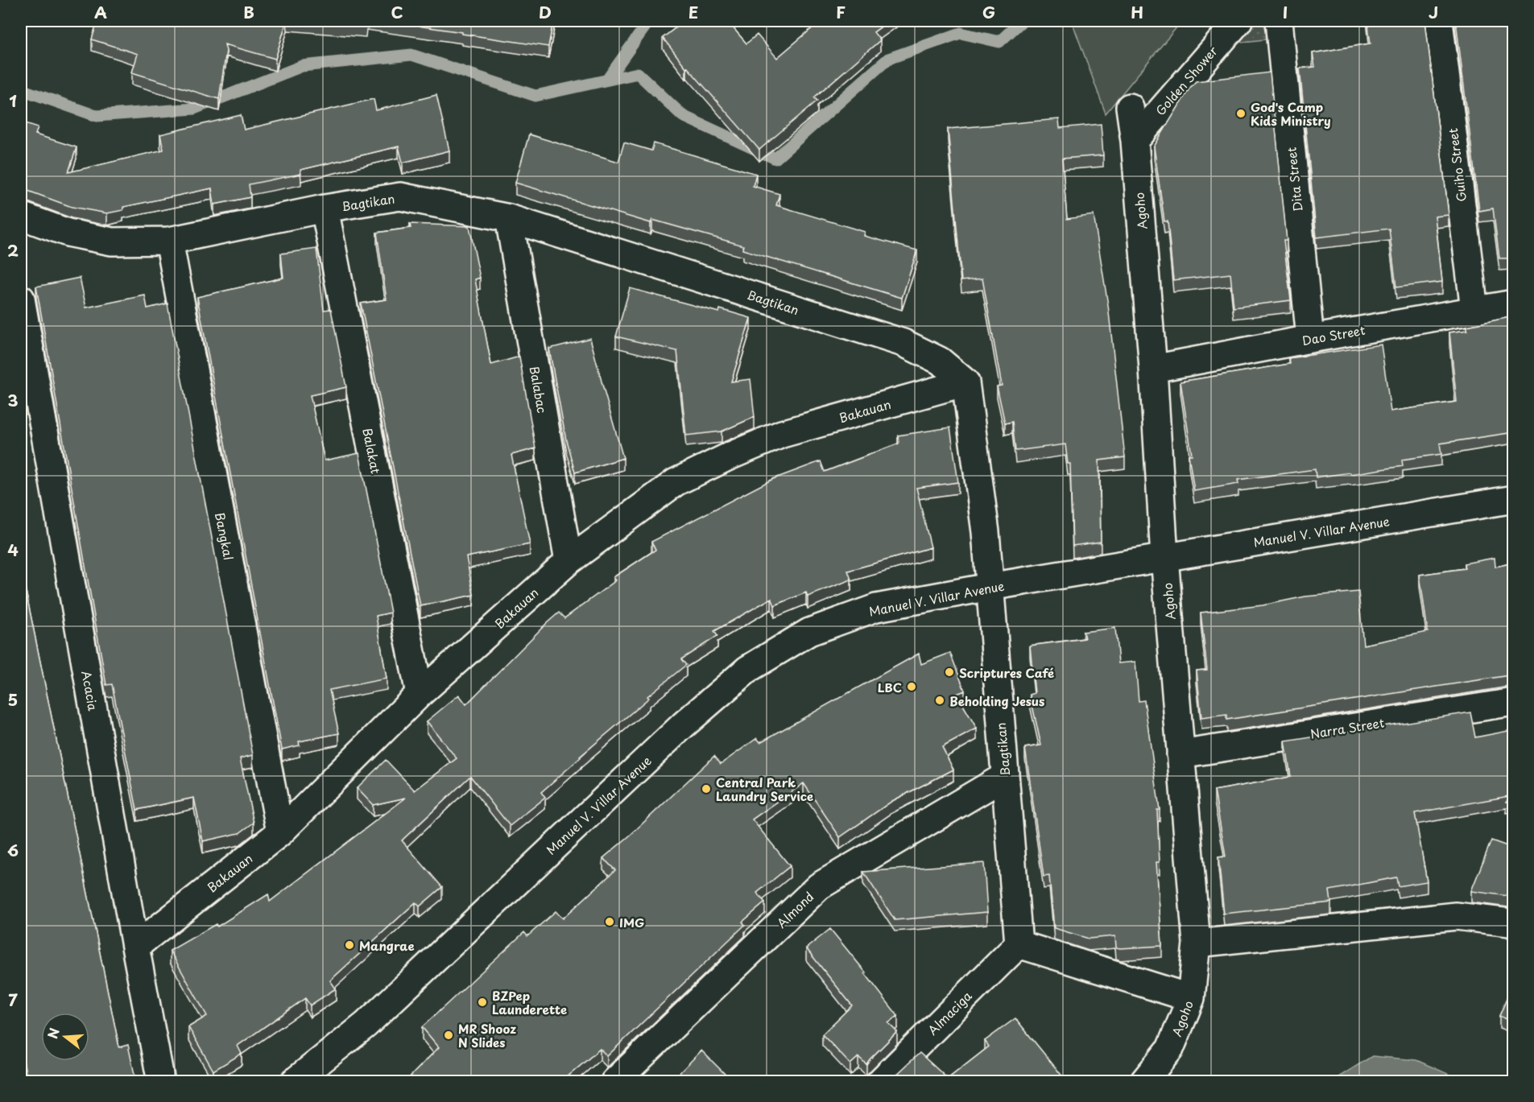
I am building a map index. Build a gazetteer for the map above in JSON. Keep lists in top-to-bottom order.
{
  "streets": {
    "street": [
      "Golden Shower",
      "Guiho Street",
      "Dita Street",
      "Bagtikan",
      "Agoho",
      "Dao Street",
      "Balabac",
      "Bakauan",
      "Balakat",
      "Manuel V. Villar Avenue",
      "Bangkal",
      "Acacia",
      "Narra Street",
      "Almond",
      "Almaciga"
    ]
  },
  "crossings": [
    ["Golden Shower", "Agoho"],
    ["Guiho Street", "Dao Street"],
    ["Dita Street", "Dao Street"],
    ["Bagtikan", "Balabac"],
    ["Bagtikan", "Bakauan"],
    ["Bagtikan", "Balakat"],
    ["Bagtikan", "Manuel V. Villar Avenue"],
    ["Bagtikan", "Bangkal"],
    ["Bagtikan", "Almond"],
    ["Bagtikan", "Almaciga"],
    ["Agoho", "Dao Street"],
    ["Agoho", "Manuel V. Villar Avenue"],
    ["Agoho", "Narra Street"],
    ["Balabac", "Bakauan"],
    ["Bakauan", "Balakat"],
    ["Bakauan", "Bangkal"],
    ["Bakauan", "Acacia"]
  ],
  "places": [
    "God's Camp Kids Ministry",
    "Scriptures Café",
    "LBC",
    "Beholding Jesus",
    "Central Park Laundry Service",
    "IMG",
    "Mangrae",
    "BZPep Launderette",
    "MR Shooz N Slides"
  ],
  "north": "left",
  "grid": {
    "columns": [
      "A",
      "B",
      "C",
      "D",
      "E",
      "F",
      "G",
      "H",
      "I",
      "J"
    ],
    "rows": [
      "1",
      "2",
      "3",
      "4",
      "5",
      "6",
      "7"
    ]
  }
}
